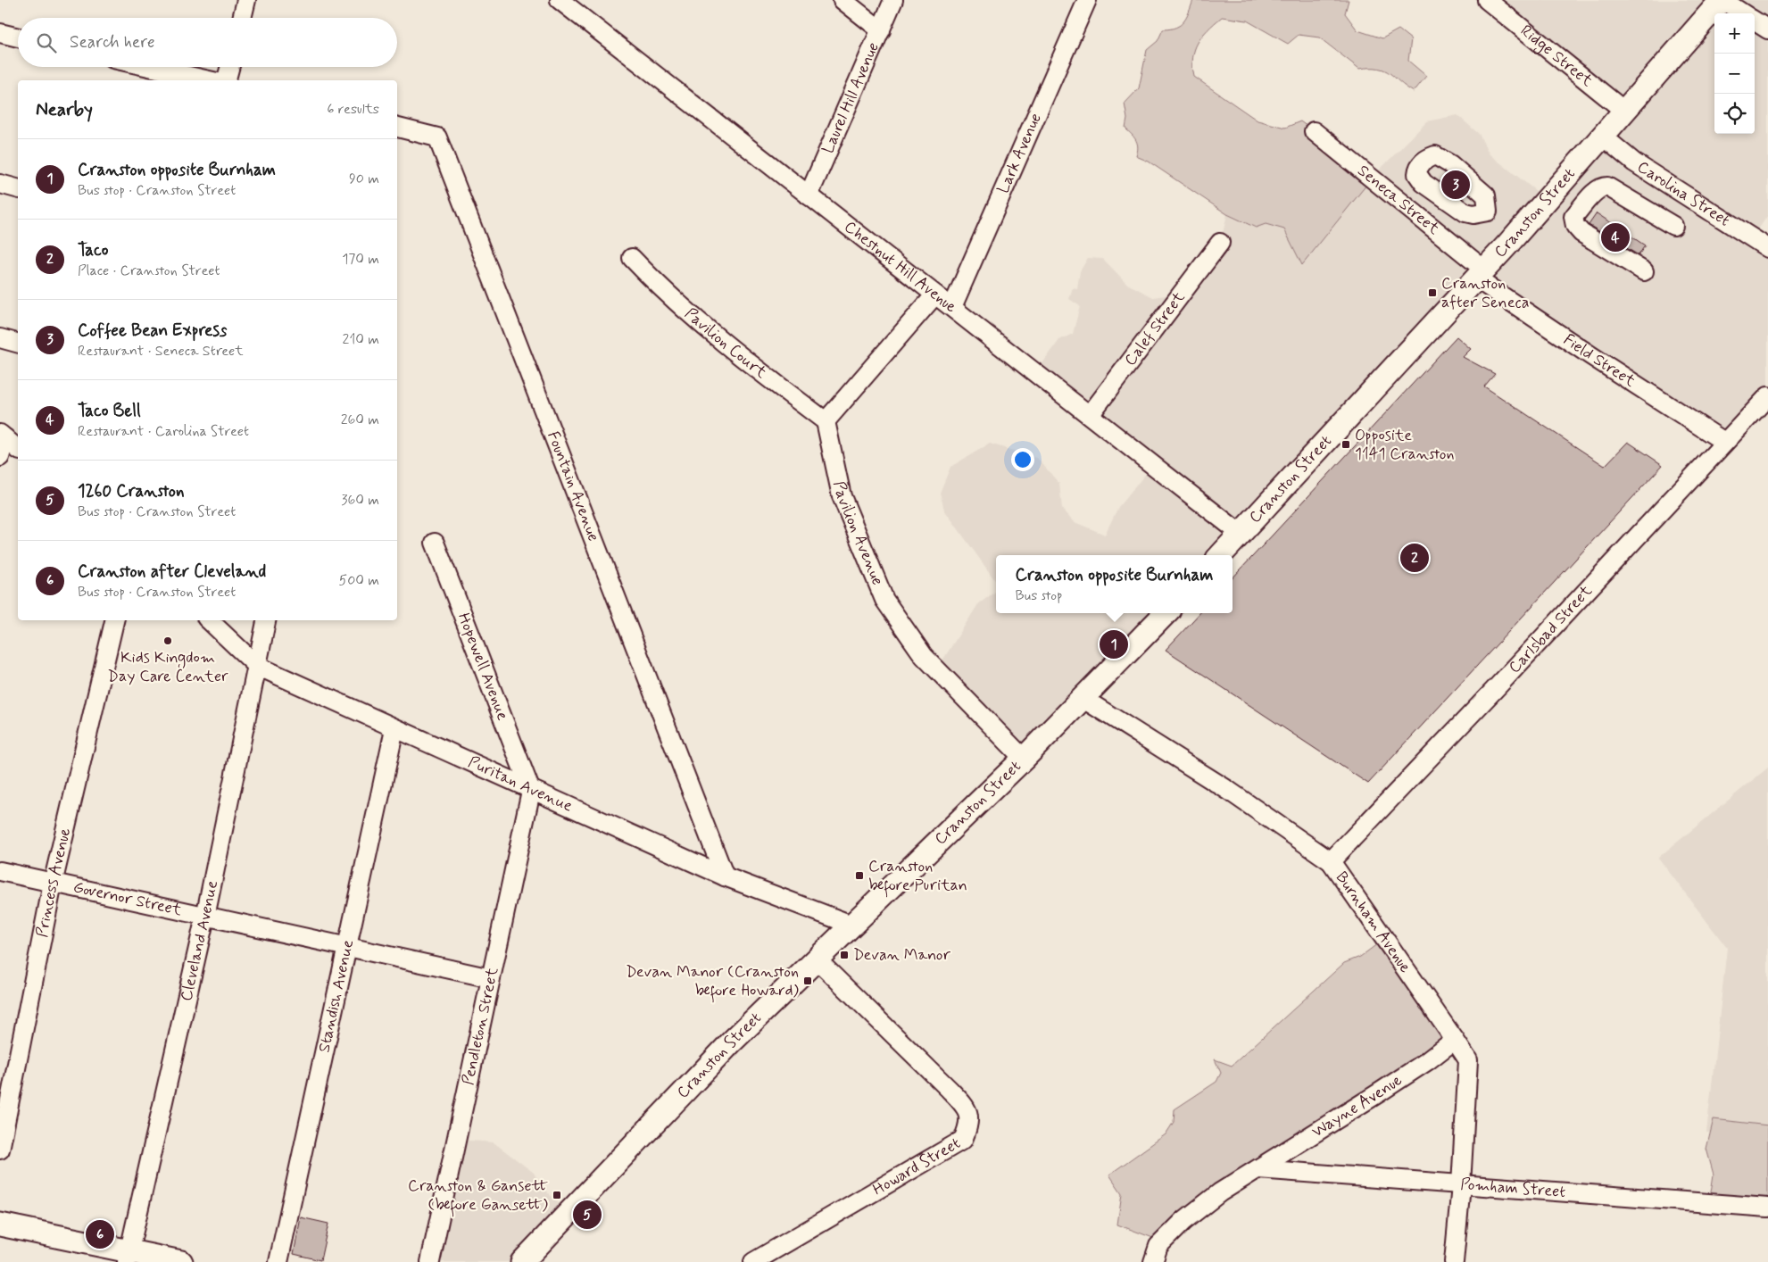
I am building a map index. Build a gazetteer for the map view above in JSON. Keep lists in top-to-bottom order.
{
  "streets": {
    "main road": ["Cranston Street"],
    "street": [
      "Ridge Street",
      "Laurel Hill Avenue",
      "Lark Avenue",
      "Carolina Street",
      "Seneca Street",
      "Chestnut Hill Avenue",
      "Calef Street",
      "Pavilion Court",
      "Field Street",
      "Fountain Avenue",
      "Pavilion Avenue",
      "Carlsbad Street",
      "Hopewell Avenue",
      "Puritan Avenue",
      "Princess Avenue",
      "Governor Street",
      "Burnham Avenue",
      "Cleveland Avenue",
      "Standish Avenue",
      "Pendleton Street",
      "Wayne Avenue",
      "Howard Street",
      "Pomham Street"
    ]
  },
  "crossings": [
    ["Ridge Street", "Cranston Street"],
    ["Laurel Hill Avenue", "Chestnut Hill Avenue"],
    ["Lark Avenue", "Chestnut Hill Avenue"],
    ["Carolina Street", "Cranston Street"],
    ["Seneca Street", "Cranston Street"],
    ["Seneca Street", "Field Street"],
    ["Cranston Street", "Chestnut Hill Avenue"],
    ["Cranston Street", "Field Street"],
    ["Cranston Street", "Pavilion Avenue"],
    ["Cranston Street", "Puritan Avenue"],
    ["Cranston Street", "Burnham Avenue"],
    ["Cranston Street", "Howard Street"],
    ["Chestnut Hill Avenue", "Calef Street"],
    ["Pavilion Court", "Pavilion Avenue"],
    ["Field Street", "Carlsbad Street"],
    ["Fountain Avenue", "Puritan Avenue"],
    ["Carlsbad Street", "Burnham Avenue"],
    ["Hopewell Avenue", "Puritan Avenue"],
    ["Hopewell Avenue", "Pendleton Street"],
    ["Puritan Avenue", "Cleveland Avenue"],
    ["Puritan Avenue", "Standish Avenue"],
    ["Puritan Avenue", "Pendleton Street"],
    ["Princess Avenue", "Governor Street"],
    ["Governor Street", "Cleveland Avenue"],
    ["Governor Street", "Standish Avenue"],
    ["Governor Street", "Pendleton Street"],
    ["Burnham Avenue", "Wayne Avenue"],
    ["Burnham Avenue", "Pomham Street"],
    ["Wayne Avenue", "Pomham Street"]
  ],
  "places": {
    "transit": [
      "Cranston after Seneca",
      "Opposite 1141 Cranston",
      "Cranston before Puritan",
      "Devan Manor",
      "Devan Manor (Cranston before Howard)",
      "Cranston & Gansett (before Gansett)"
    ],
    "other": ["Kids Kingdom Day Care Center"]
  },
  "page": {
    "map_buttons": ["+", "−"],
    "search": "Search here",
    "heading": ["Nearby", "6 results"],
    "list": [
      {
        "mark": "1",
        "name": "Cranston opposite Burnham",
        "note": "Bus stop · Cranston Street",
        "value": "90 m"
      },
      {
        "mark": "2",
        "name": "Taco",
        "note": "Place · Cranston Street",
        "value": "170 m"
      },
      {
        "mark": "3",
        "name": "Coffee Bean Express",
        "note": "Restaurant · Seneca Street",
        "value": "210 m"
      },
      {
        "mark": "4",
        "name": "Taco Bell",
        "note": "Restaurant · Carolina Street",
        "value": "260 m"
      },
      {
        "mark": "5",
        "name": "1260 Cranston",
        "note": "Bus stop · Cranston Street",
        "value": "360 m"
      },
      {
        "mark": "6",
        "name": "Cranston after Cleveland",
        "note": "Bus stop · Cranston Street",
        "value": "500 m"
      }
    ],
    "pins": [
      "3",
      "4",
      "2",
      "1",
      "5",
      "6"
    ],
    "popup": ["Cranston opposite Burnham", "Bus stop"]
  }
}
